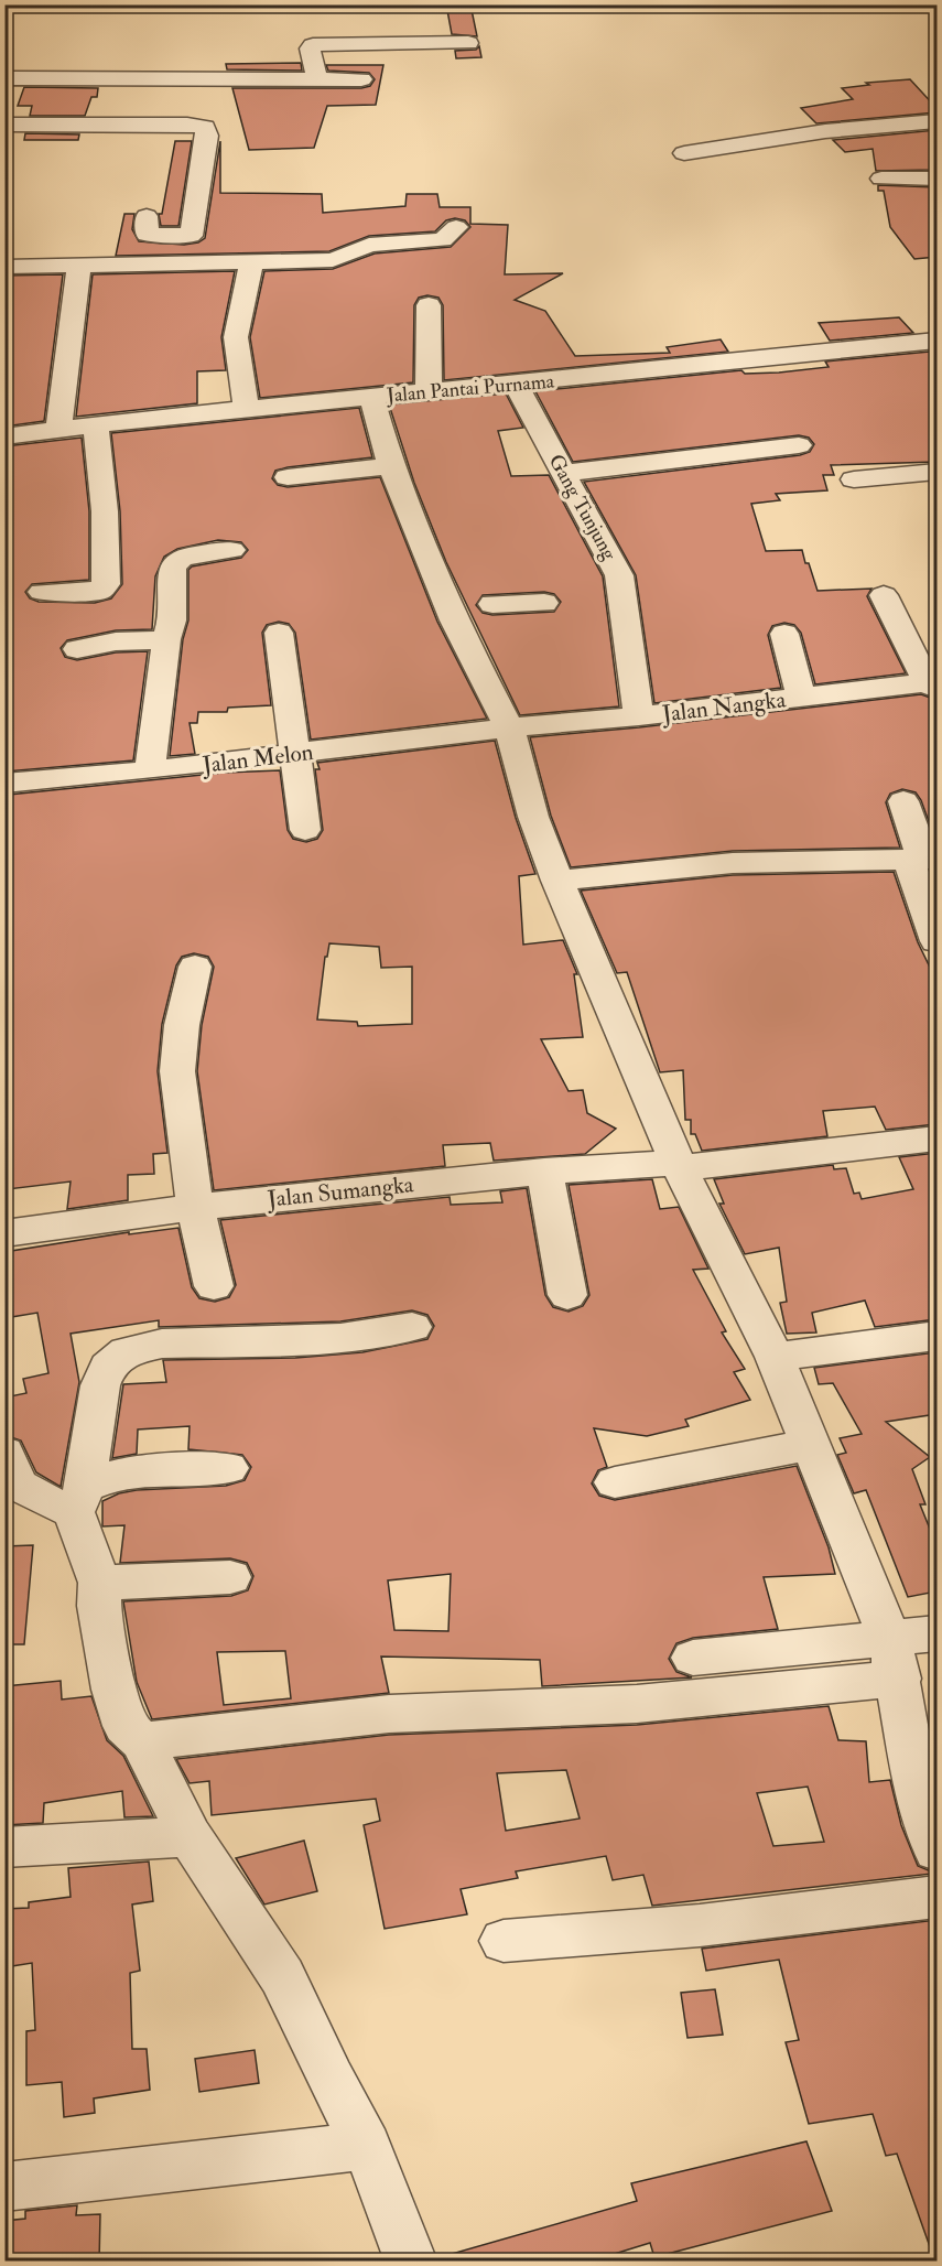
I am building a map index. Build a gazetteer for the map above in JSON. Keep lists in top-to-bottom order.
{
  "streets": {
    "street": [
      "Jalan Pantai Purnama",
      "Gang Tunjung",
      "Jalan Nangka",
      "Jalan Melon",
      "Jalan Sumangka"
    ]
  },
  "crossings": [
    ["Jalan Pantai Purnama", "Gang Tunjung"],
    ["Gang Tunjung", "Jalan Nangka"],
    ["Jalan Nangka", "Jalan Melon"]
  ]
}
